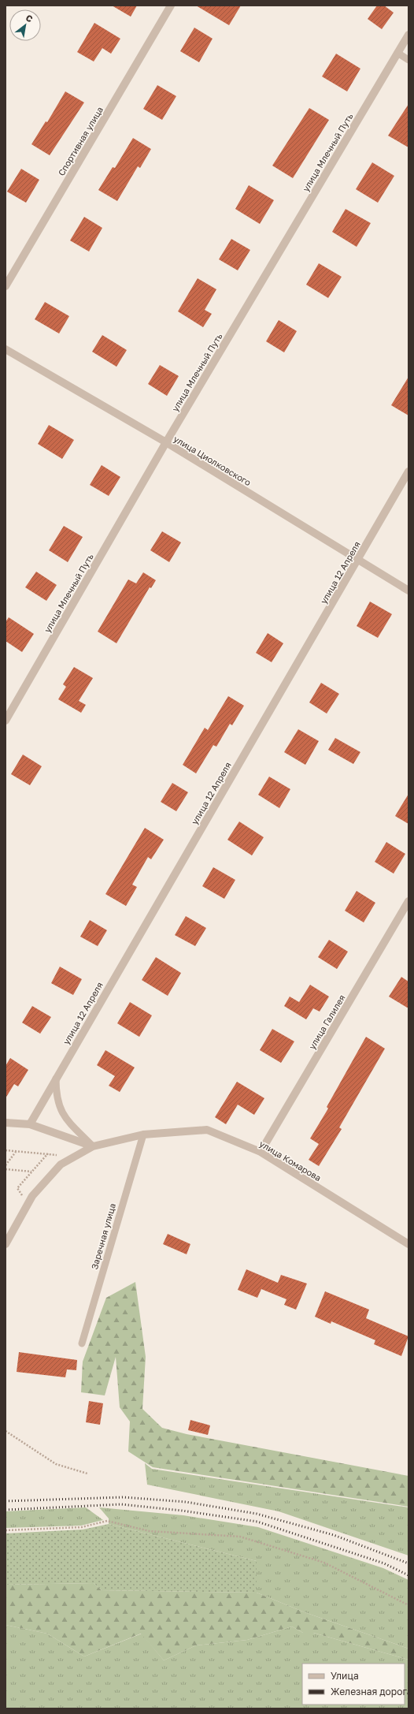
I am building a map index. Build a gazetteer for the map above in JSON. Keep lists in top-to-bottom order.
{
  "streets": {
    "street": [
      "Спортивная улица",
      "улица Млечный Путь",
      "улица Циолковского",
      "улица 12 Апреля",
      "улица Галилея",
      "улица Комарова"
    ],
    "lane": ["Заречная улица"]
  },
  "crossings": [
    ["улица Млечный Путь", "улица Циолковского"],
    ["улица Циолковского", "улица 12 Апреля"],
    ["улица Галилея", "улица Комарова"],
    ["улица Комарова", "Заречная улица"]
  ],
  "legend": ["Улица", "Железная дорога"],
  "north": "top right"
}
